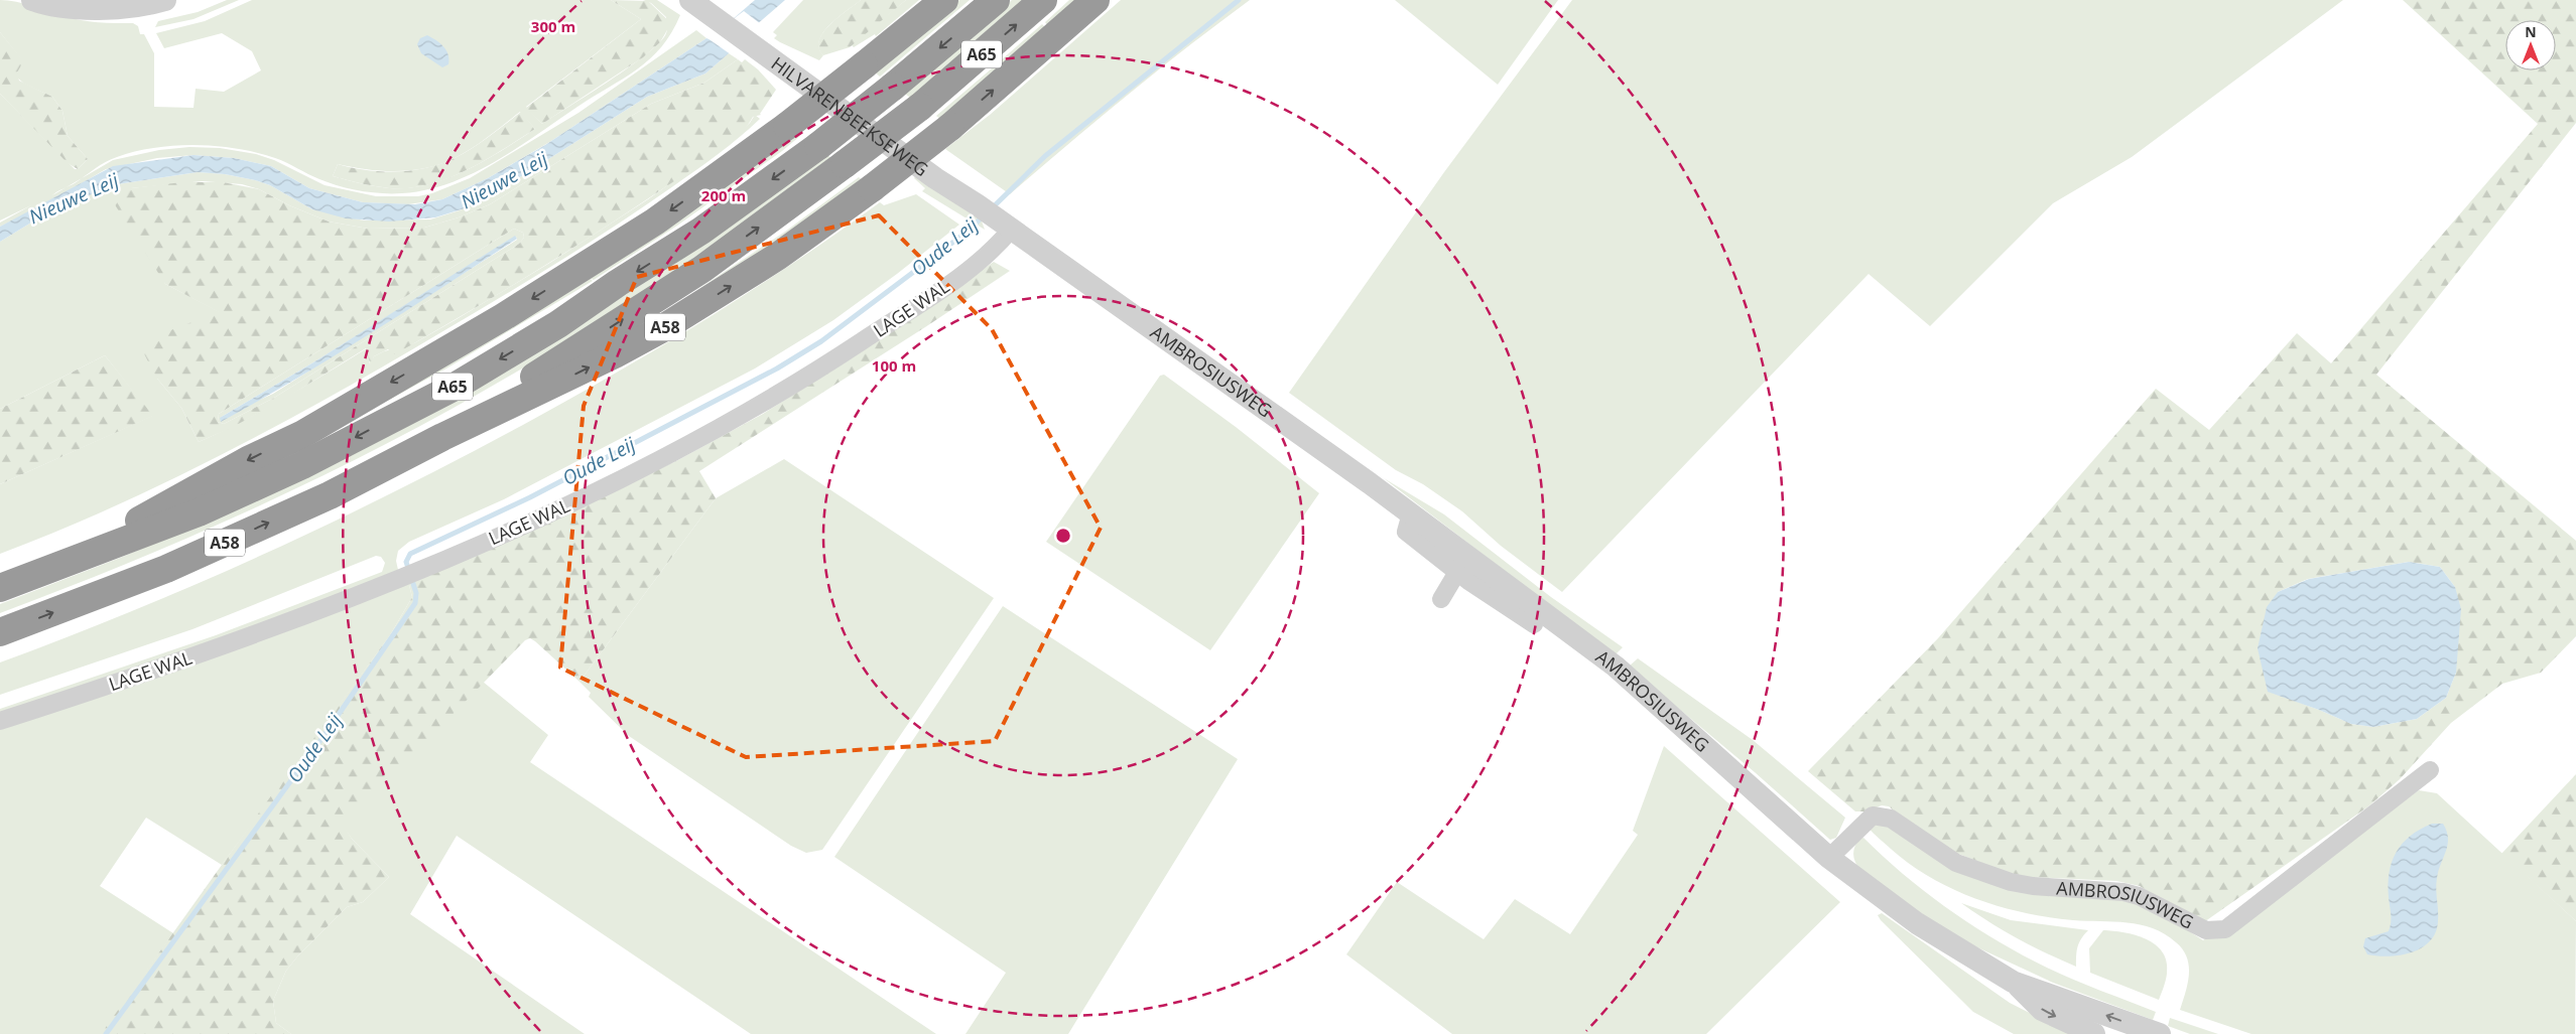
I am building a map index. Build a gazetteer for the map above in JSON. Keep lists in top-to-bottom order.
{
  "streets": {
    "highway": ["A65", "A58"],
    "street": ["HILVARENBEEKSEWEG", "LAGE WAL", "AMBROSIUSWEG"]
  },
  "crossings": [
    ["A65", "A58"],
    ["HILVARENBEEKSEWEG", "LAGE WAL"],
    ["HILVARENBEEKSEWEG", "AMBROSIUSWEG"],
    ["LAGE WAL", "AMBROSIUSWEG"]
  ],
  "water": ["Nieuwe Leij", "Oude Leij"],
  "north": "top",
  "rings": ["300 m", "200 m", "100 m"]
}
